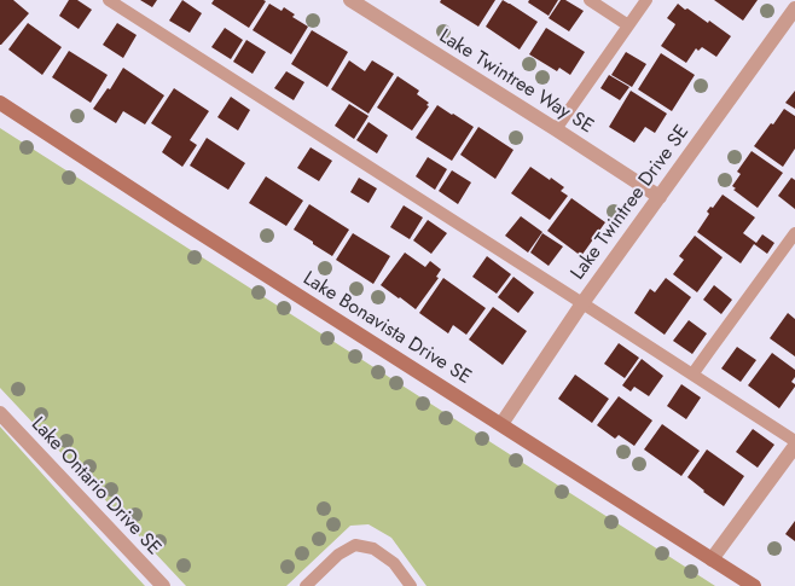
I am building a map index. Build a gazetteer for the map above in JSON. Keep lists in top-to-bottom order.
{
  "streets": {
    "street": [
      "Lake Twintree Way SE",
      "Lake Twintree Drive SE",
      "Lake Bonavista Drive SE",
      "Lake Ontario Drive SE"
    ]
  },
  "crossings": [
    ["Lake Twintree Way SE", "Lake Twintree Drive SE"],
    ["Lake Twintree Drive SE", "Lake Bonavista Drive SE"]
  ]
}
